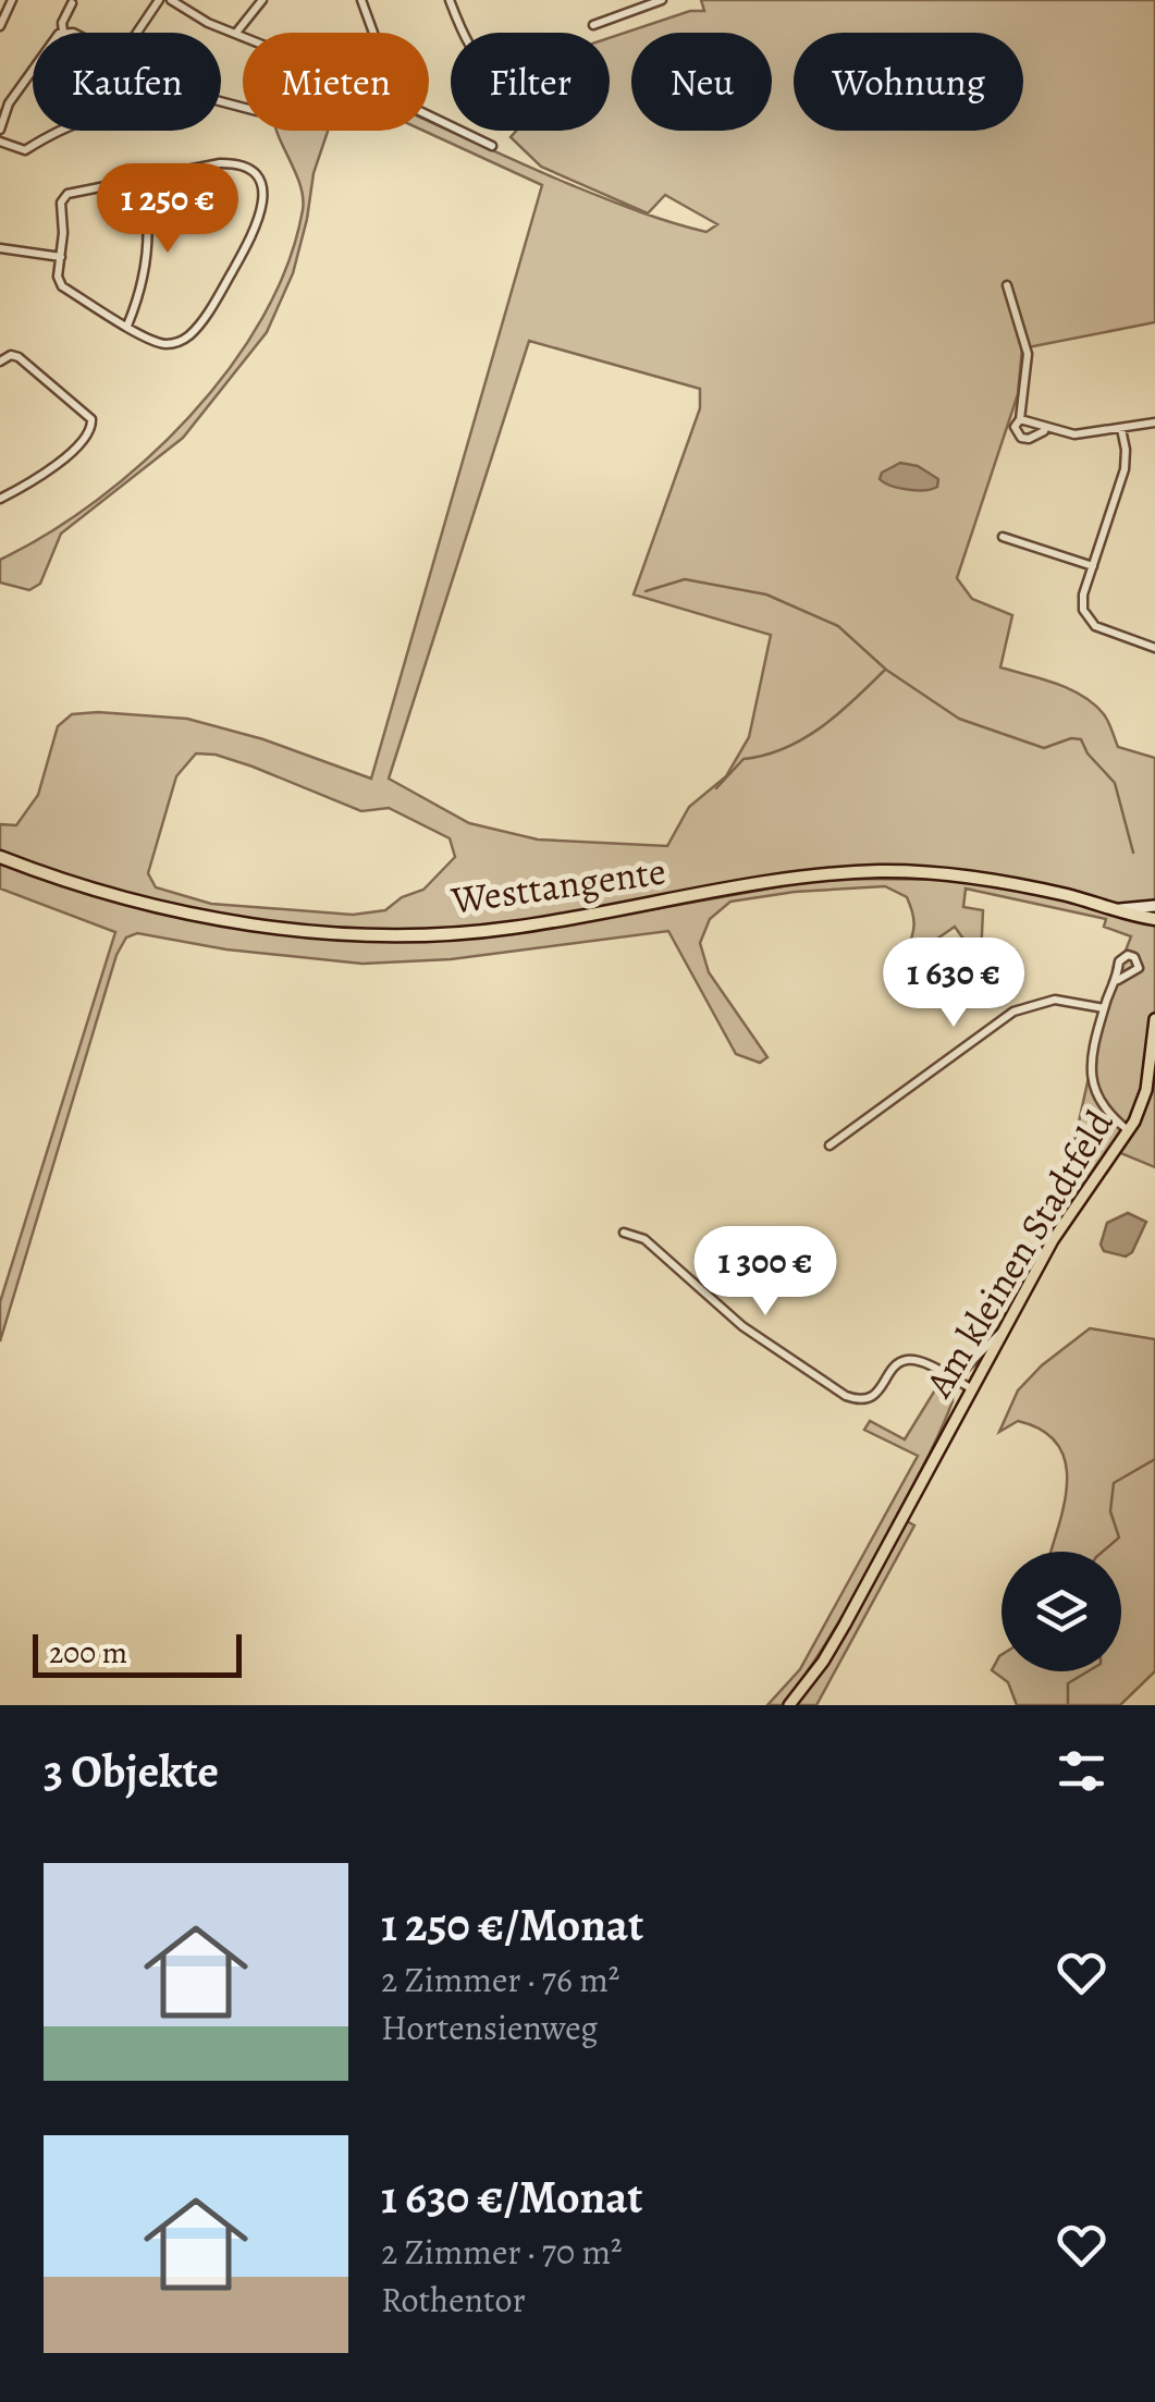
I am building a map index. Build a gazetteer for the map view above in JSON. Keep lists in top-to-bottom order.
{
  "streets": {
    "highway": ["Westtangente"],
    "main road": ["Am kleinen Stadtfeld"]
  },
  "scale_bar": "200 m",
  "page": {
    "chip": [
      "Kaufen",
      "Mieten",
      "Filter",
      "Neu",
      "Wohnung"
    ],
    "price": ["1 250 €", "1 630 €", "1 300 €"],
    "scale": "200 m",
    "heading": "3 Objekte",
    "list": [
      {
        "name": "1 250 €/Monat",
        "note": "2 Zimmer · 76 m² · Hortensienweg"
      },
      {
        "name": "1 630 €/Monat",
        "note": "2 Zimmer · 70 m² · Rothentor"
      }
    ]
  }
}
